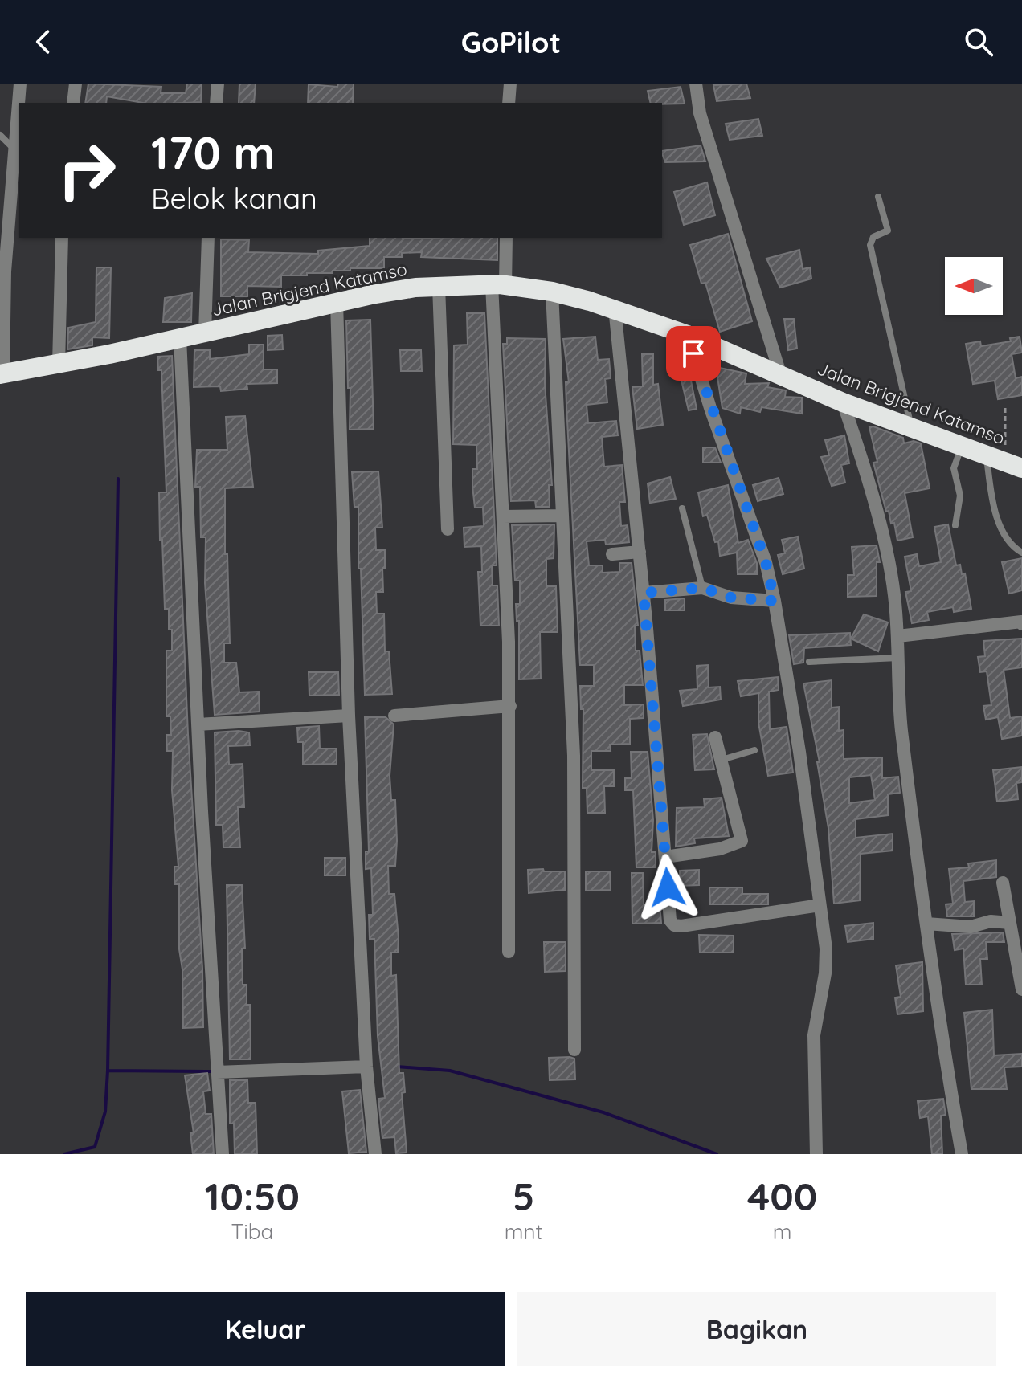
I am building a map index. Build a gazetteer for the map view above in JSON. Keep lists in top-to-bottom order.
{
  "streets": {
    "highway": ["Jalan Brigjend Katamso"]
  },
  "north": "left",
  "page": {
    "header": "GoPilot",
    "turn": ["170 m", "Belok kanan"],
    "eta": [
      "10:50",
      "Tiba",
      "5",
      "mnt",
      "400",
      "m"
    ],
    "buttons": ["Keluar", "Bagikan"]
  }
}
